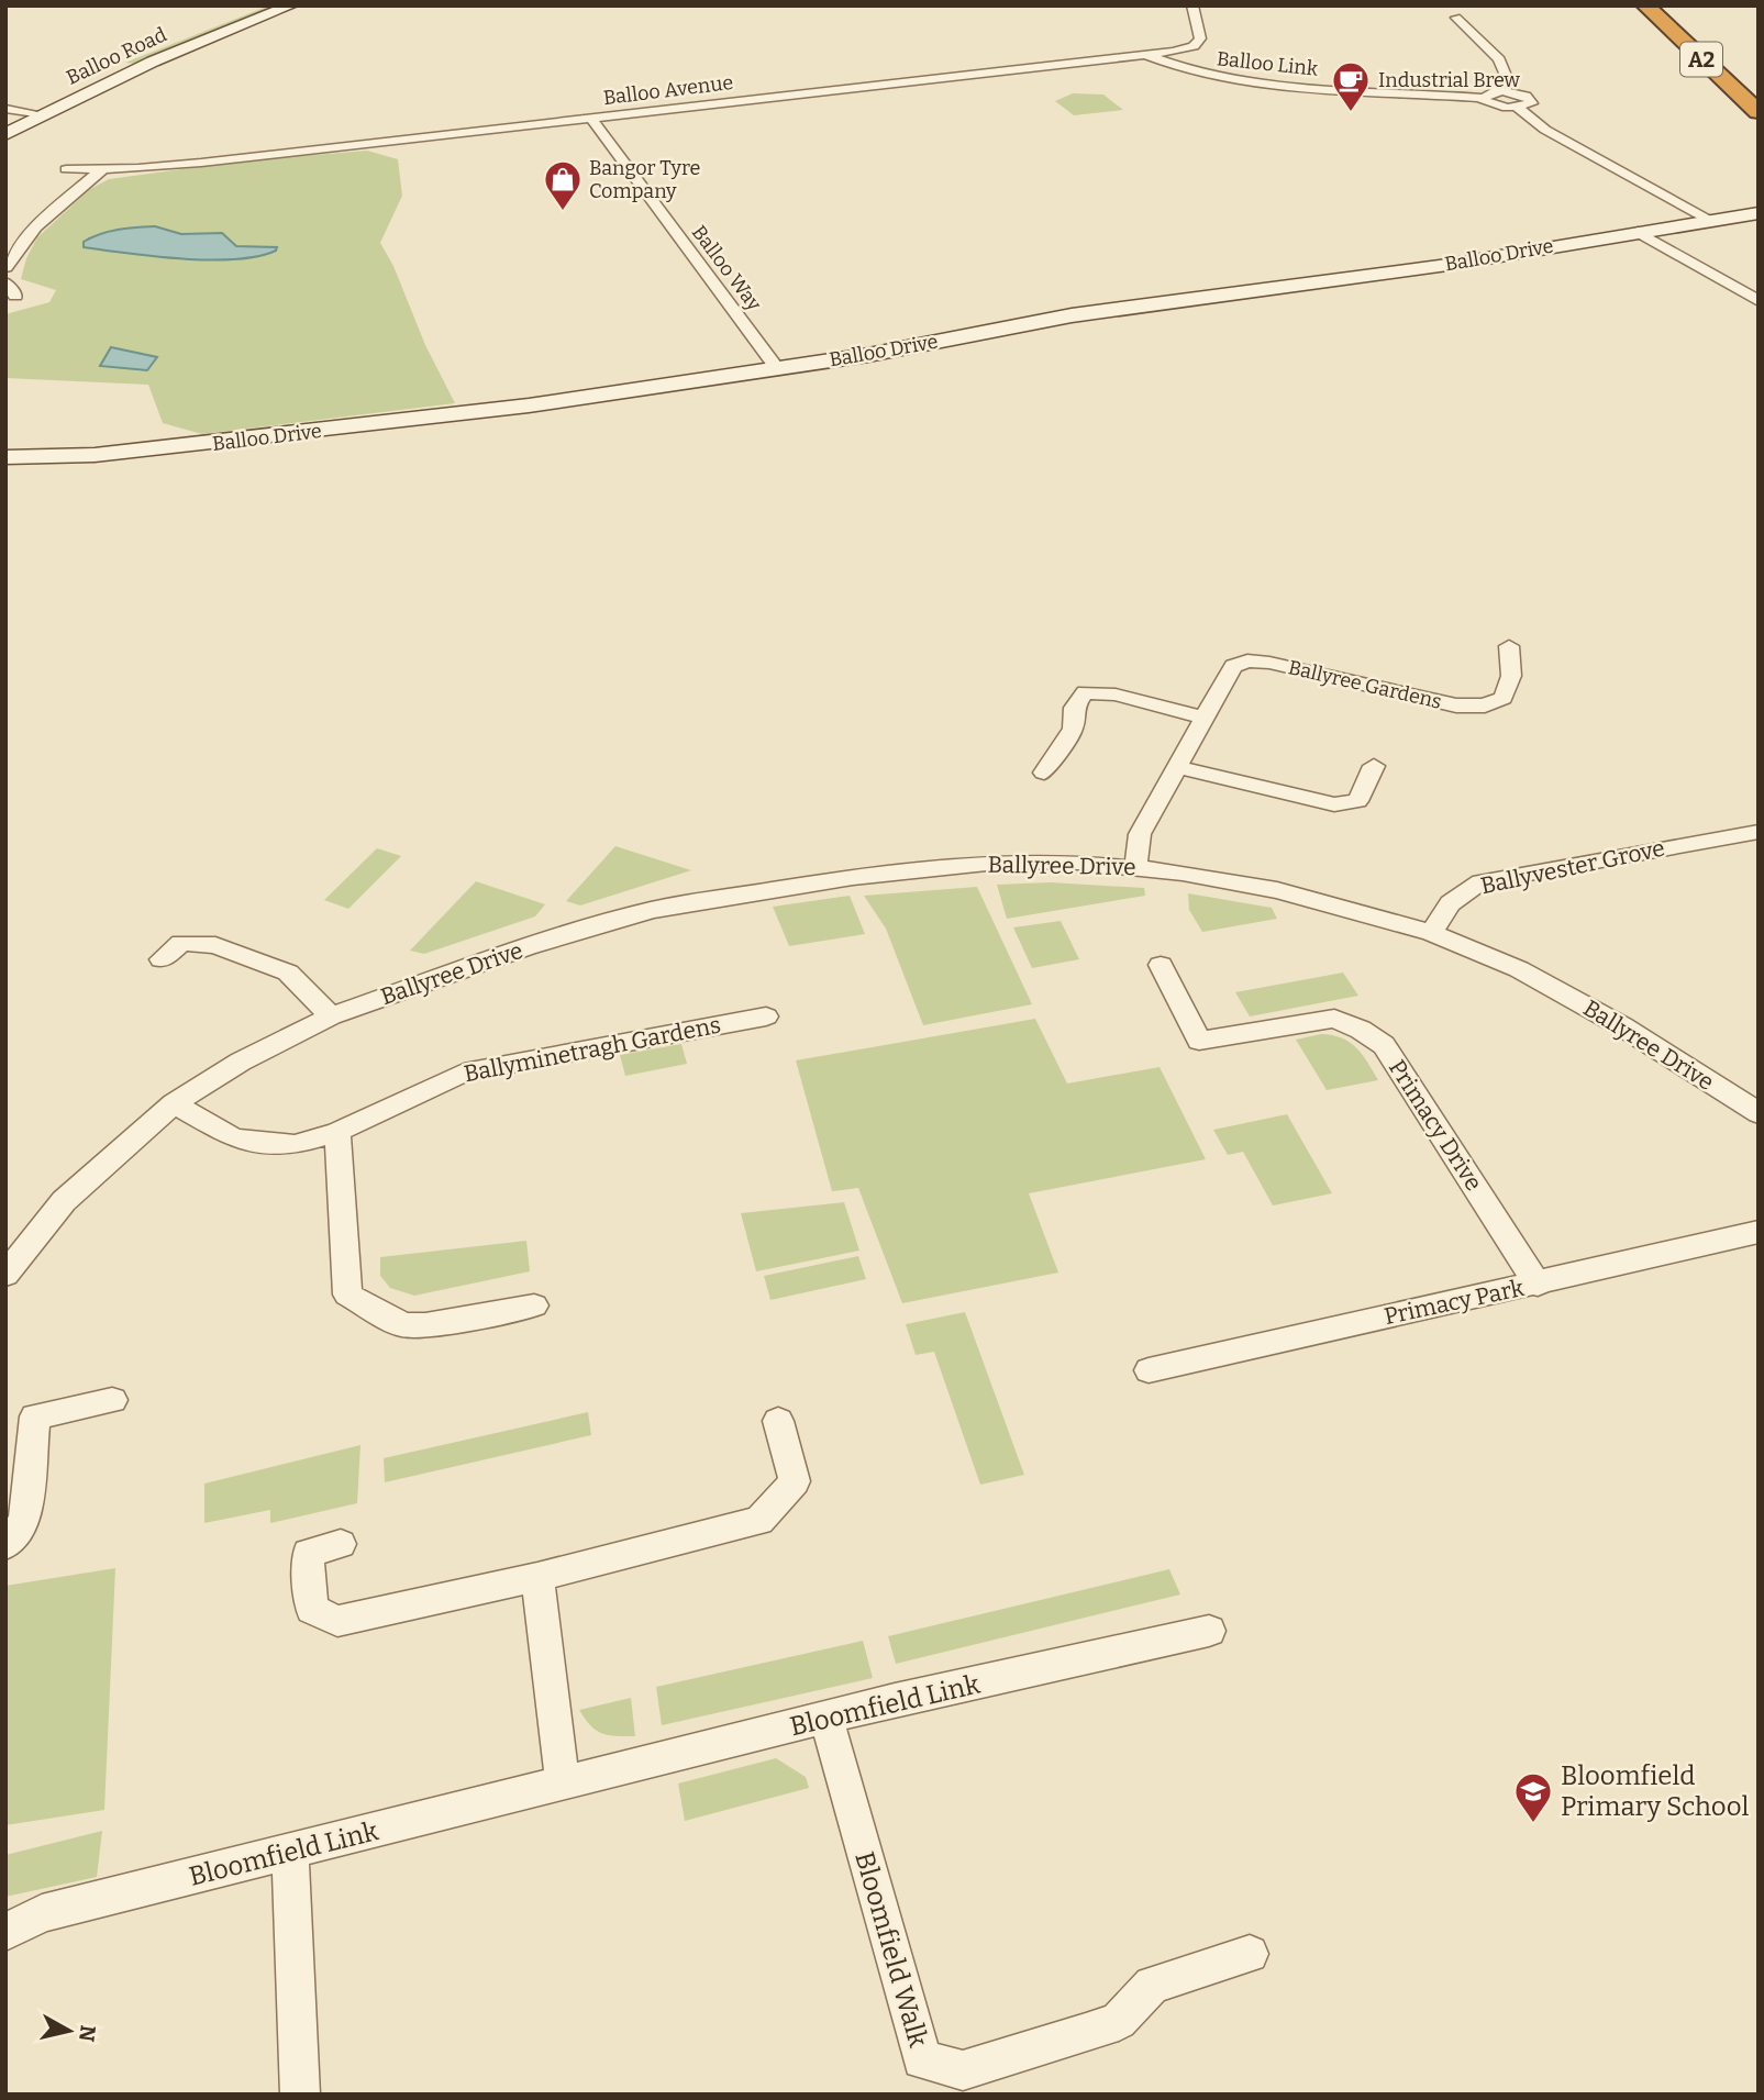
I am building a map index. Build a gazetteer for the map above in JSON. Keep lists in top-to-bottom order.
{
  "streets": {
    "highway": ["A2"],
    "street": [
      "Balloo Road",
      "Balloo Link",
      "Balloo Avenue",
      "Balloo Drive",
      "Balloo Way",
      "Ballyree Gardens",
      "Ballyree Drive",
      "Ballyvester Grove",
      "Ballyminetragh Gardens",
      "Primacy Drive",
      "Primacy Park",
      "Bloomfield Link",
      "Bloomfield Walk"
    ]
  },
  "crossings": [
    ["Balloo Link", "Balloo Avenue"],
    ["Balloo Avenue", "Balloo Way"],
    ["Balloo Drive", "Balloo Way"],
    ["Ballyree Gardens", "Ballyree Drive"],
    ["Ballyree Drive", "Ballyvester Grove"],
    ["Ballyree Drive", "Ballyminetragh Gardens"],
    ["Primacy Drive", "Primacy Park"],
    ["Bloomfield Link", "Bloomfield Walk"]
  ],
  "places": {
    "cafe": ["Industrial Brew"],
    "shop": ["Bangor Tyre Company"],
    "school or university": ["Bloomfield Primary School"]
  },
  "north": "right"
}
